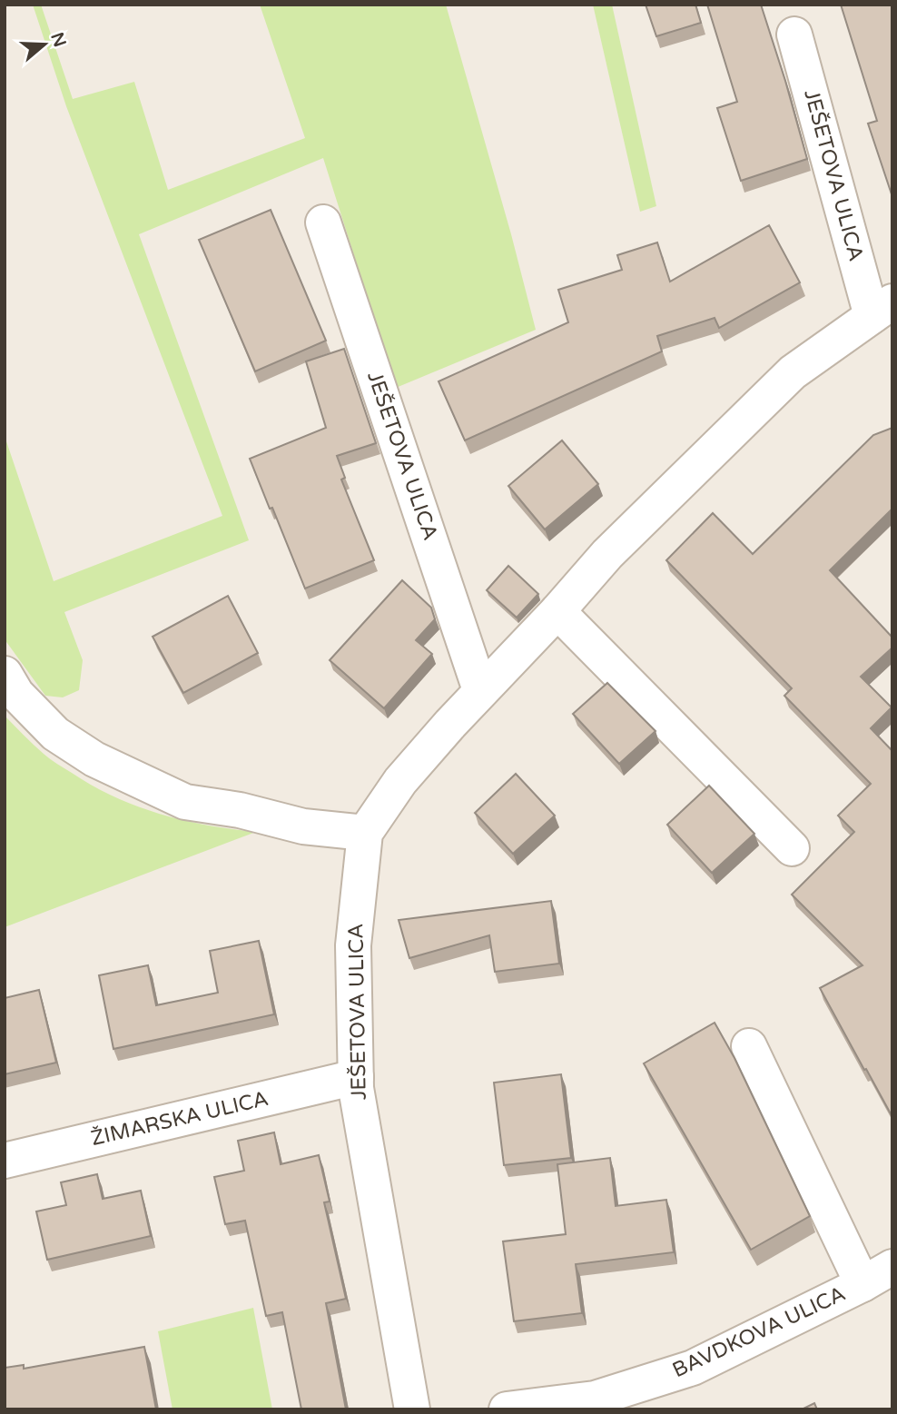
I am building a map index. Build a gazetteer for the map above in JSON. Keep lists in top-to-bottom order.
{
  "streets": {
    "street": ["JEŠETOVA ULICA", "ŽIMARSKA ULICA", "BAVDKOVA ULICA"]
  },
  "crossings": [
    ["JEŠETOVA ULICA", "ŽIMARSKA ULICA"]
  ],
  "north": "right"
}
